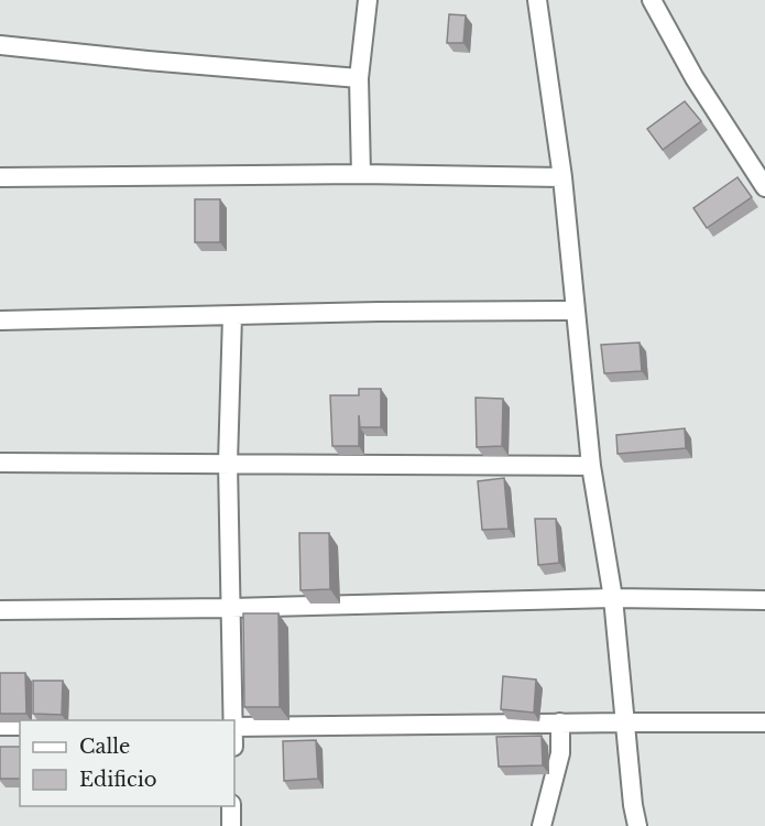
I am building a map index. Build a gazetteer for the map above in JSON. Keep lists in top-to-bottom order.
{
  "legend": ["Calle", "Edificio"]
}
